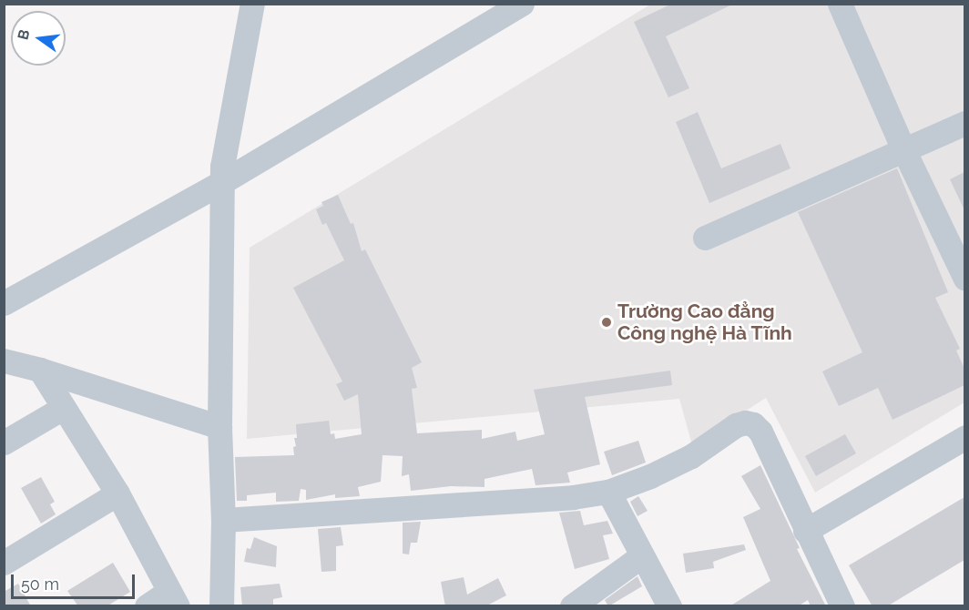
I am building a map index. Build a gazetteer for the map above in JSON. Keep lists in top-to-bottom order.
{
  "places": ["Trường Cao đẳng Công nghệ Hà Tĩnh"],
  "scale_bar": "50 m",
  "north": "left"
}
